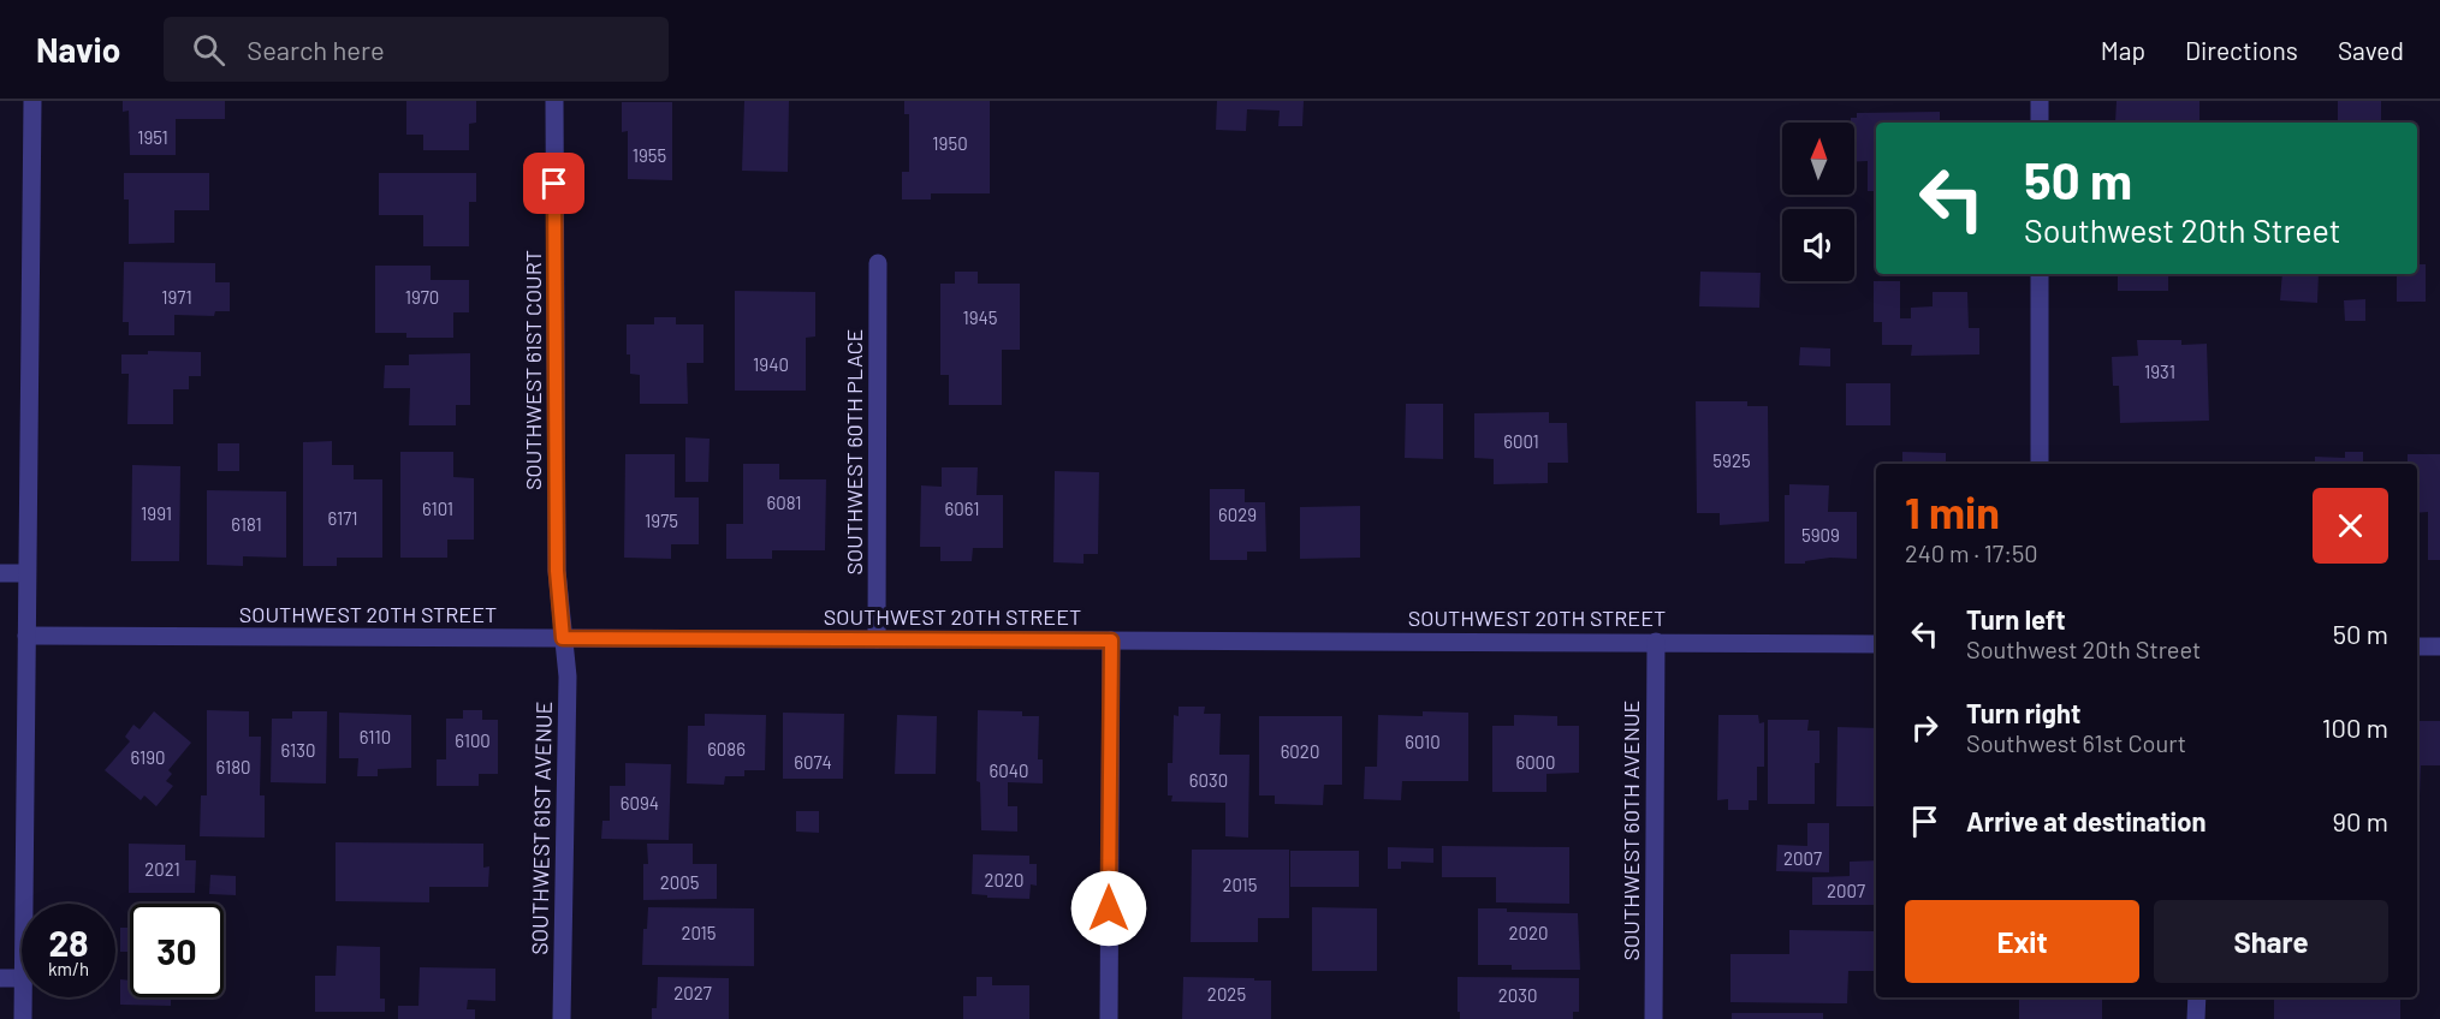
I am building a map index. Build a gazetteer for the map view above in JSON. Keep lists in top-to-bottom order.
{
  "streets": {
    "street": [
      "SOUTHWEST 61ST COURT",
      "SOUTHWEST 60TH PLACE",
      "SOUTHWEST 20TH STREET",
      "SOUTHWEST 61ST AVENUE",
      "SOUTHWEST 60TH AVENUE"
    ]
  },
  "crossings": [
    ["SOUTHWEST 61ST COURT", "SOUTHWEST 20TH STREET"],
    ["SOUTHWEST 61ST COURT", "SOUTHWEST 61ST AVENUE"],
    ["SOUTHWEST 60TH PLACE", "SOUTHWEST 20TH STREET"],
    ["SOUTHWEST 20TH STREET", "SOUTHWEST 61ST AVENUE"],
    ["SOUTHWEST 20TH STREET", "SOUTHWEST 60TH AVENUE"]
  ],
  "house_numbers": [
    "1951",
    "1950",
    "1955",
    "1971",
    "1970",
    "1945",
    "1940",
    "1931",
    "6001",
    "5925",
    "6081",
    "6101",
    "6061",
    "1991",
    "6029",
    "6171",
    "1975",
    "6181",
    "5909",
    "6110",
    "6100",
    "6010",
    "6086",
    "6130",
    "6020",
    "6190",
    "6074",
    "6000",
    "6180",
    "6040",
    "6030",
    "6094",
    "2007",
    "2021",
    "2020",
    "2005",
    "2015",
    "2007",
    "2015",
    "2020",
    "2027",
    "2025",
    "2030"
  ],
  "north": "top",
  "page": {
    "header": "Navio",
    "search": "Search here",
    "nav": ["Map", "Directions", "Saved"],
    "turn": ["50 m", "Southwest 20th Street"],
    "heading": ["1 min", "240 m · 17:50"],
    "list": [
      {
        "name": "Turn left",
        "note": "Southwest 20th Street",
        "value": "50 m"
      },
      {
        "name": "Turn right",
        "note": "Southwest 61st Court",
        "value": "100 m"
      },
      {
        "name": "Arrive at destination",
        "value": "90 m"
      }
    ],
    "buttons": ["Exit", "Share"],
    "speed": "28 km/h",
    "limit": "30"
  }
}
